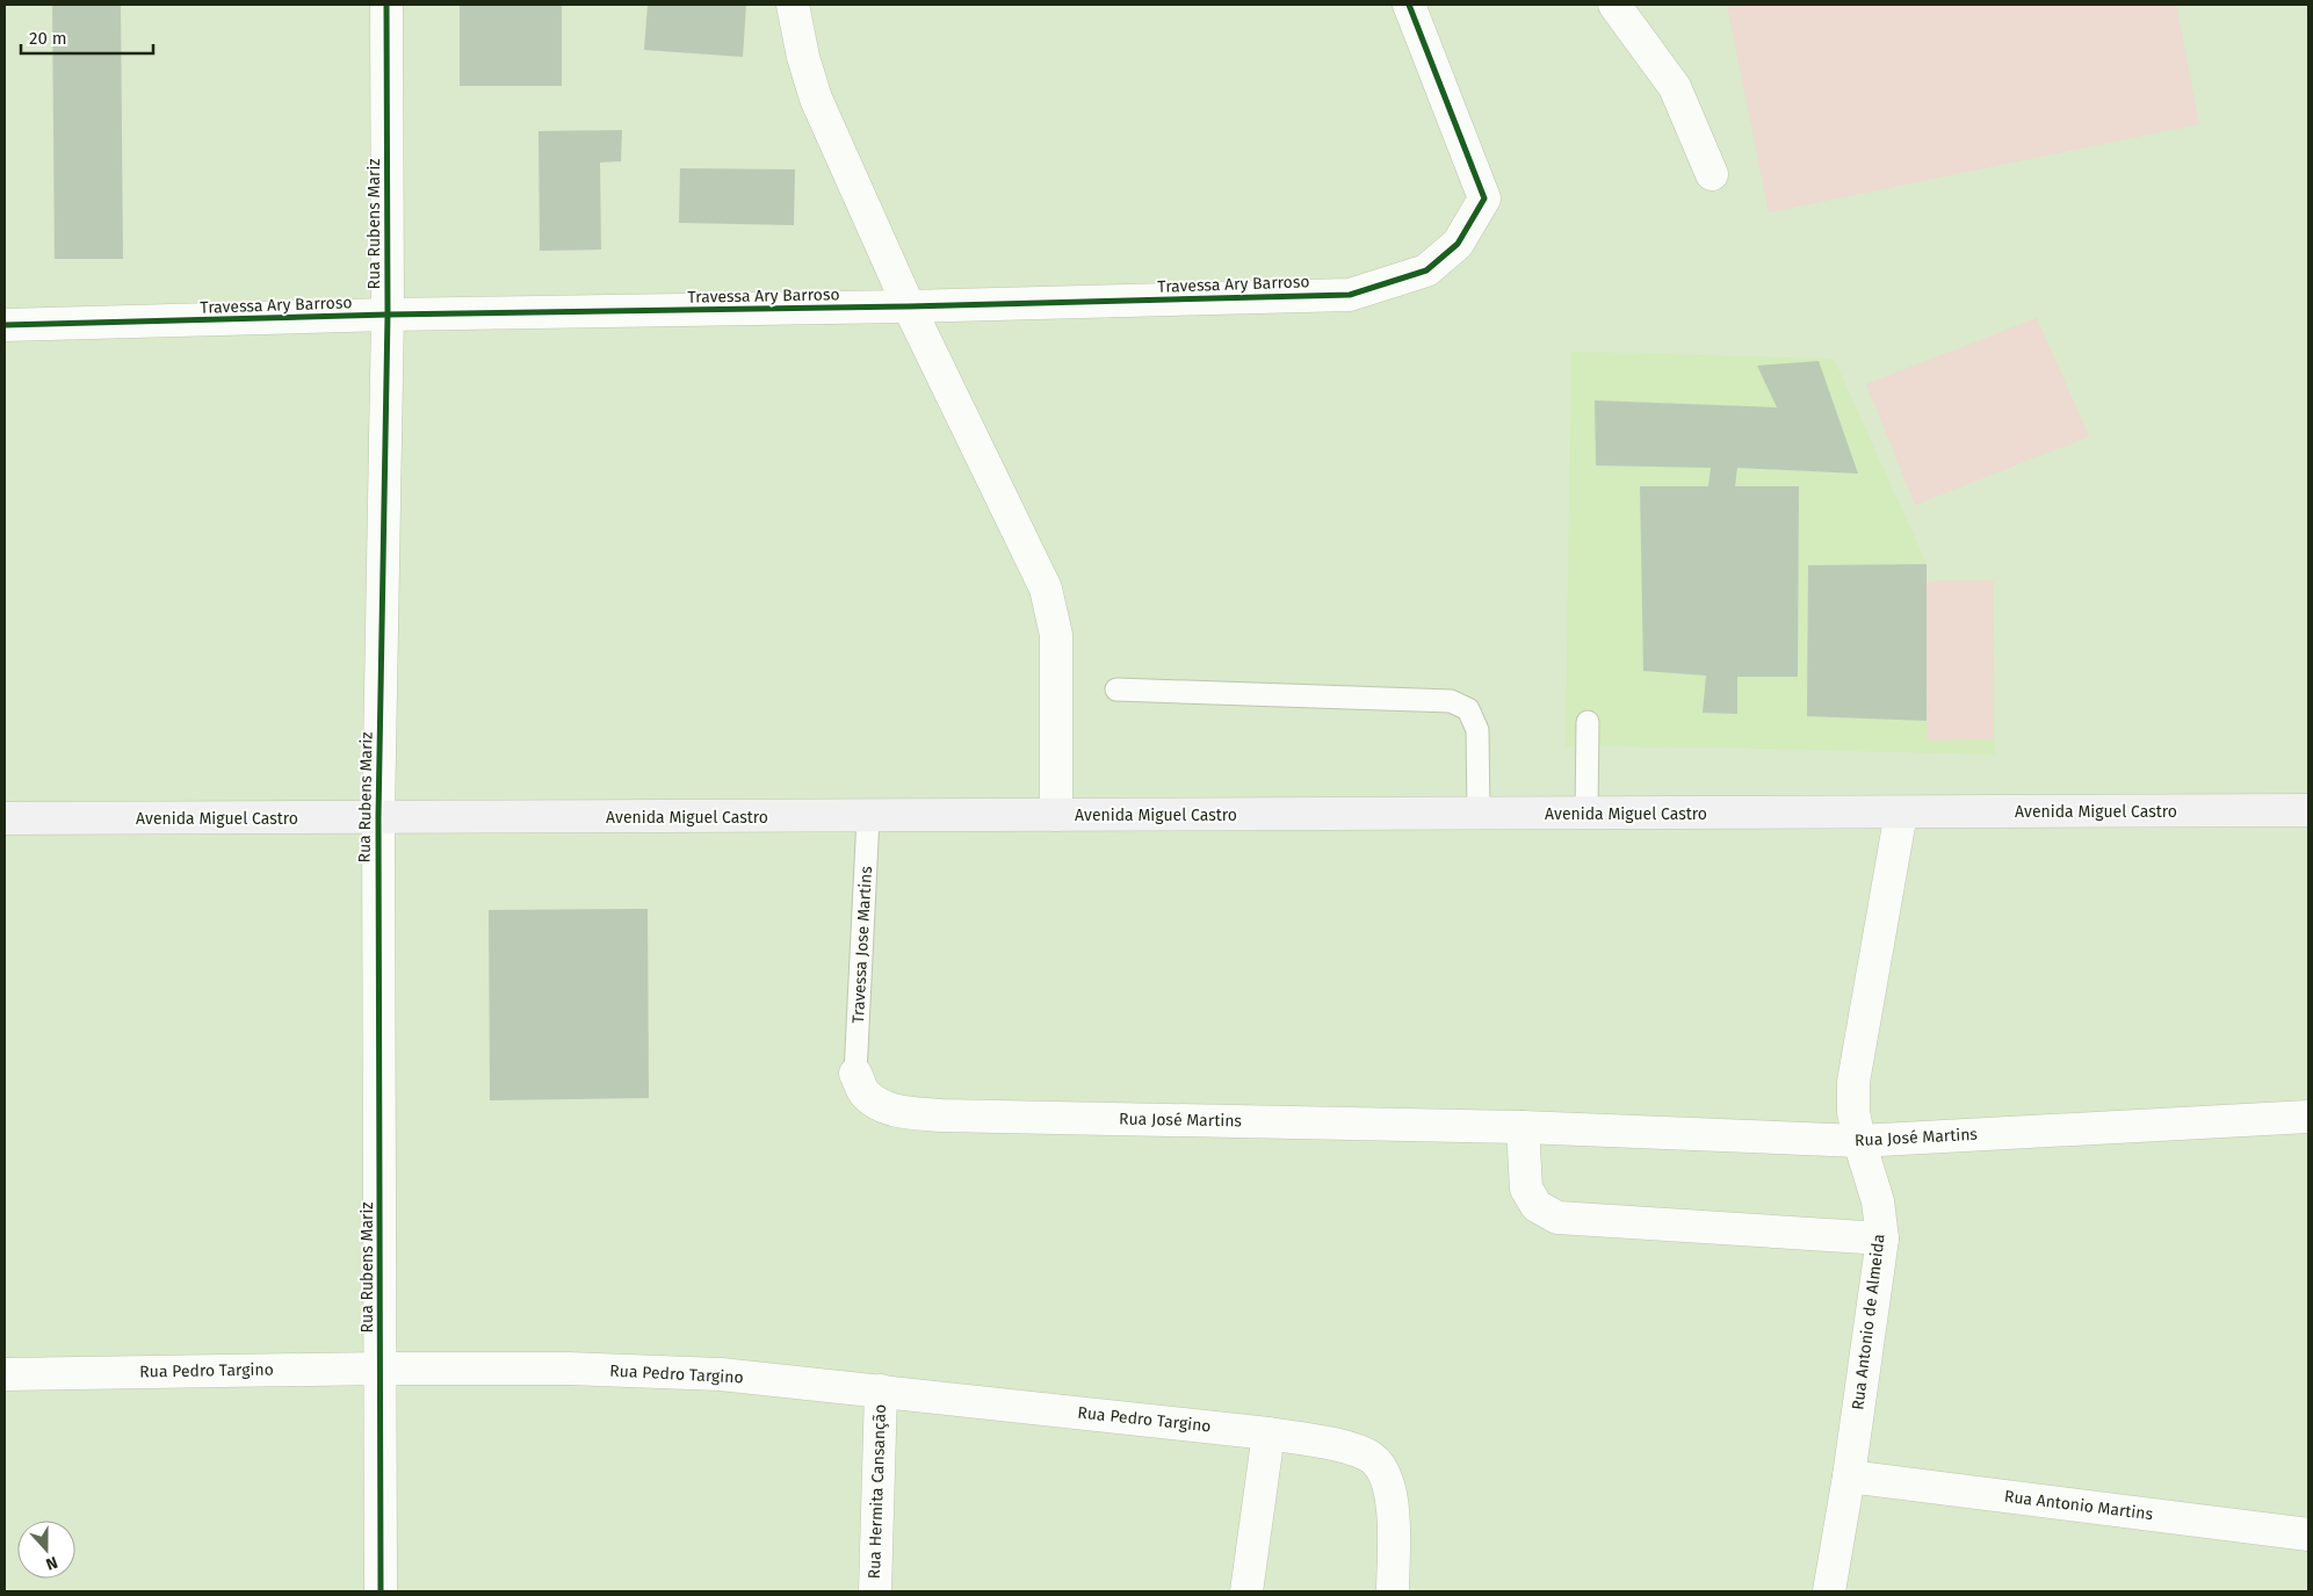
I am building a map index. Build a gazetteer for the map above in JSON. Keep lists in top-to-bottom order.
{
  "streets": {
    "main road": ["Avenida Miguel Castro"],
    "street": [
      "Rua Rubens Mariz",
      "Travessa Ary Barroso",
      "Rua José Martins",
      "Rua Antonio de Almeida",
      "Rua Pedro Targino",
      "Rua Hermita Cansanção",
      "Rua Antonio Martins"
    ],
    "lane": ["Travessa Jose Martins"]
  },
  "crossings": [
    ["Rua Rubens Mariz", "Travessa Ary Barroso"],
    ["Rua Rubens Mariz", "Avenida Miguel Castro"],
    ["Rua Rubens Mariz", "Rua Pedro Targino"],
    ["Avenida Miguel Castro", "Travessa Jose Martins"],
    ["Avenida Miguel Castro", "Rua Antonio de Almeida"],
    ["Travessa Jose Martins", "Rua José Martins"],
    ["Rua José Martins", "Rua Antonio de Almeida"],
    ["Rua Antonio de Almeida", "Rua Antonio Martins"],
    ["Rua Pedro Targino", "Rua Hermita Cansanção"]
  ],
  "scale_bar": "20 m",
  "north": "bottom"
}
